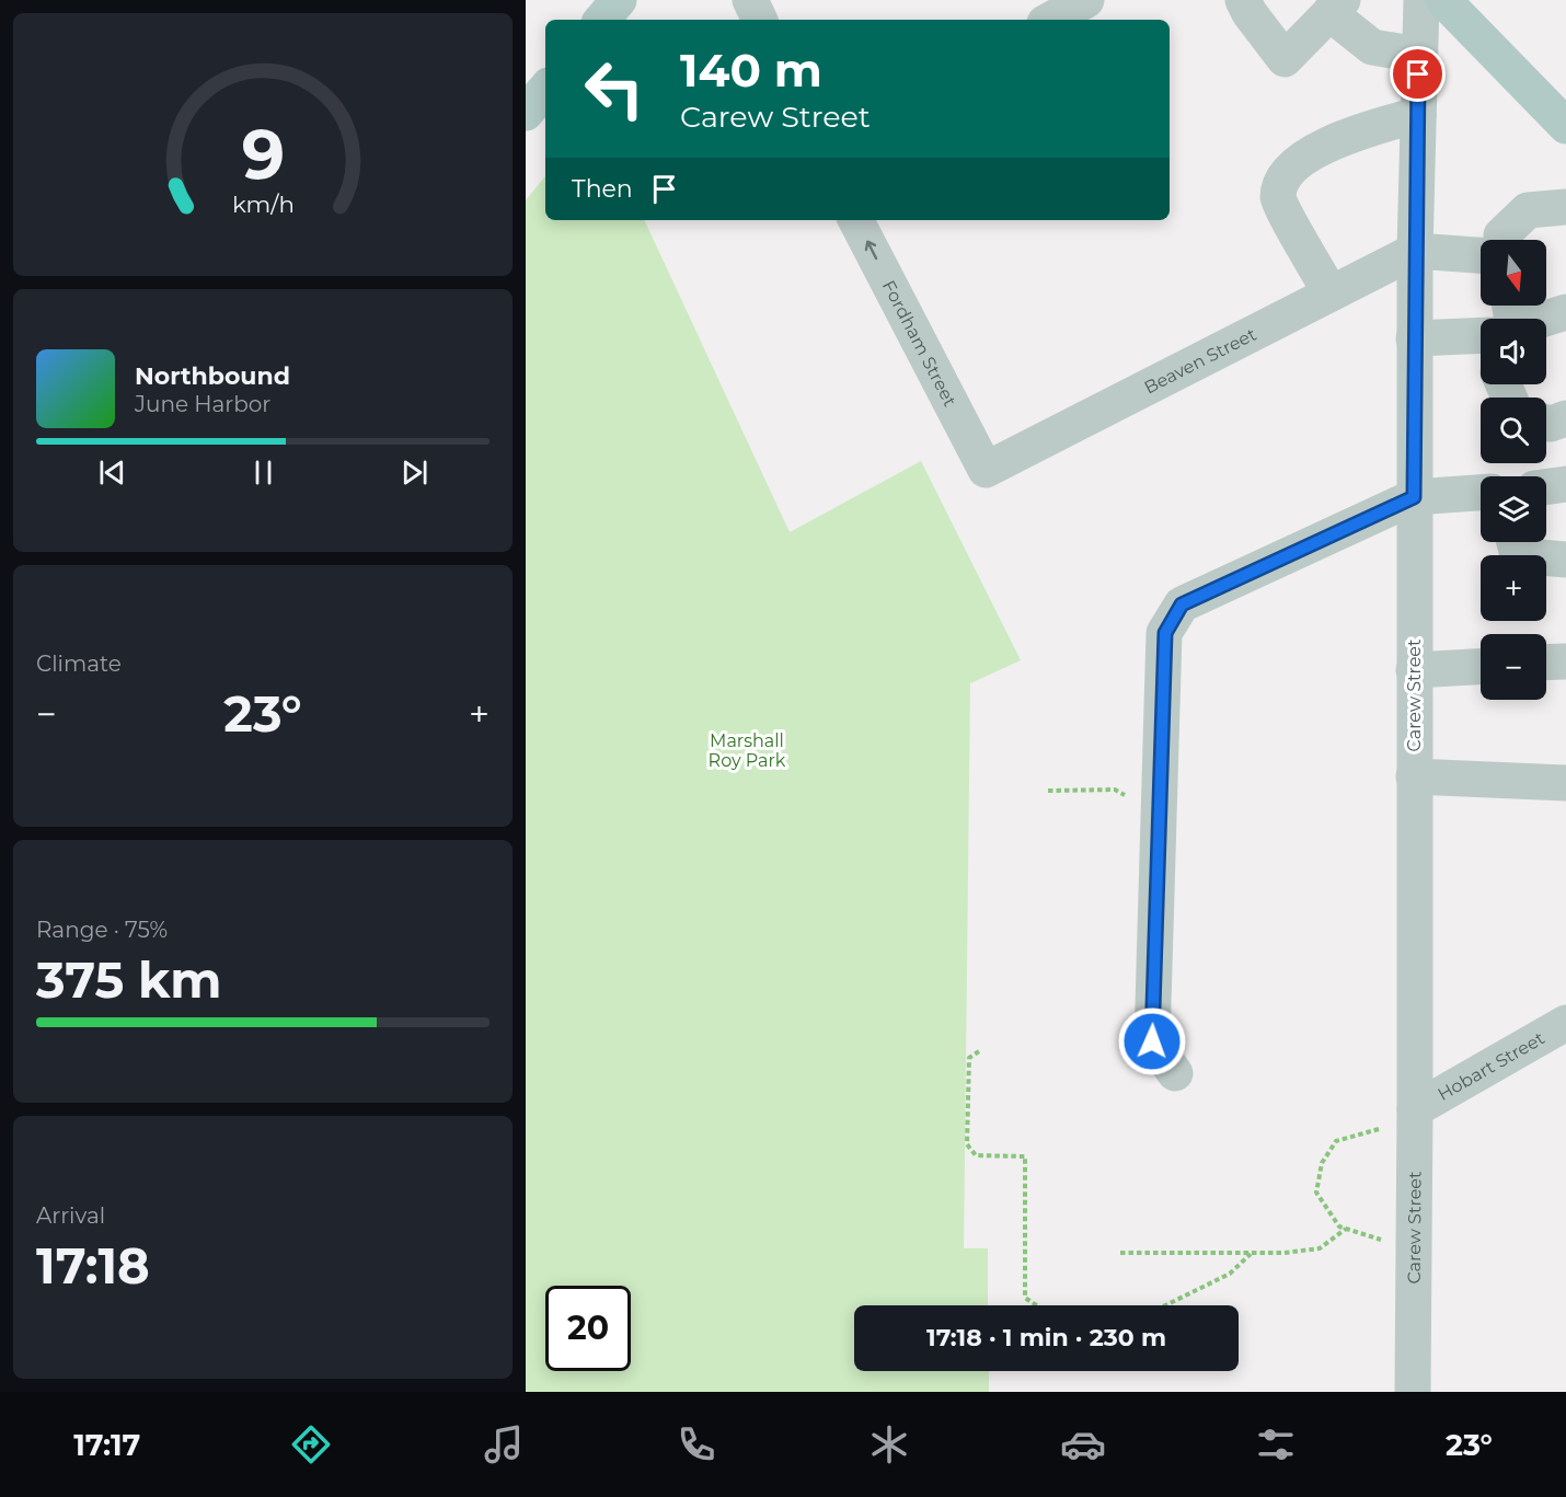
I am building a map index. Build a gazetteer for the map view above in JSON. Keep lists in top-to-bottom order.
{
  "streets": {
    "street": [
      "Fordham Street",
      "Beaven Street",
      "Carew Street",
      "Hobart Street"
    ]
  },
  "crossings": [
    ["Fordham Street", "Beaven Street"],
    ["Beaven Street", "Carew Street"],
    ["Carew Street", "Hobart Street"]
  ],
  "one_way": ["Fordham Street"],
  "parks": ["Marshall Roy Park"],
  "north": "bottom",
  "page": {
    "turn": ["140 m", "Carew Street"],
    "then": "Then",
    "map_buttons": ["+", "−"],
    "song": ["Northbound", "June Harbor"],
    "tile": [
      "Climate",
      ["Range · 75%", "375 km"],
      ["Arrival", "17:18"]
    ],
    "heat": ["−", "23°", "+"],
    "limit": "20",
    "trip": "17:18 · 1 min · 230 m",
    "tabs": ["17:17", "23°"],
    "gauge": ["9", "km/h"]
  }
}
